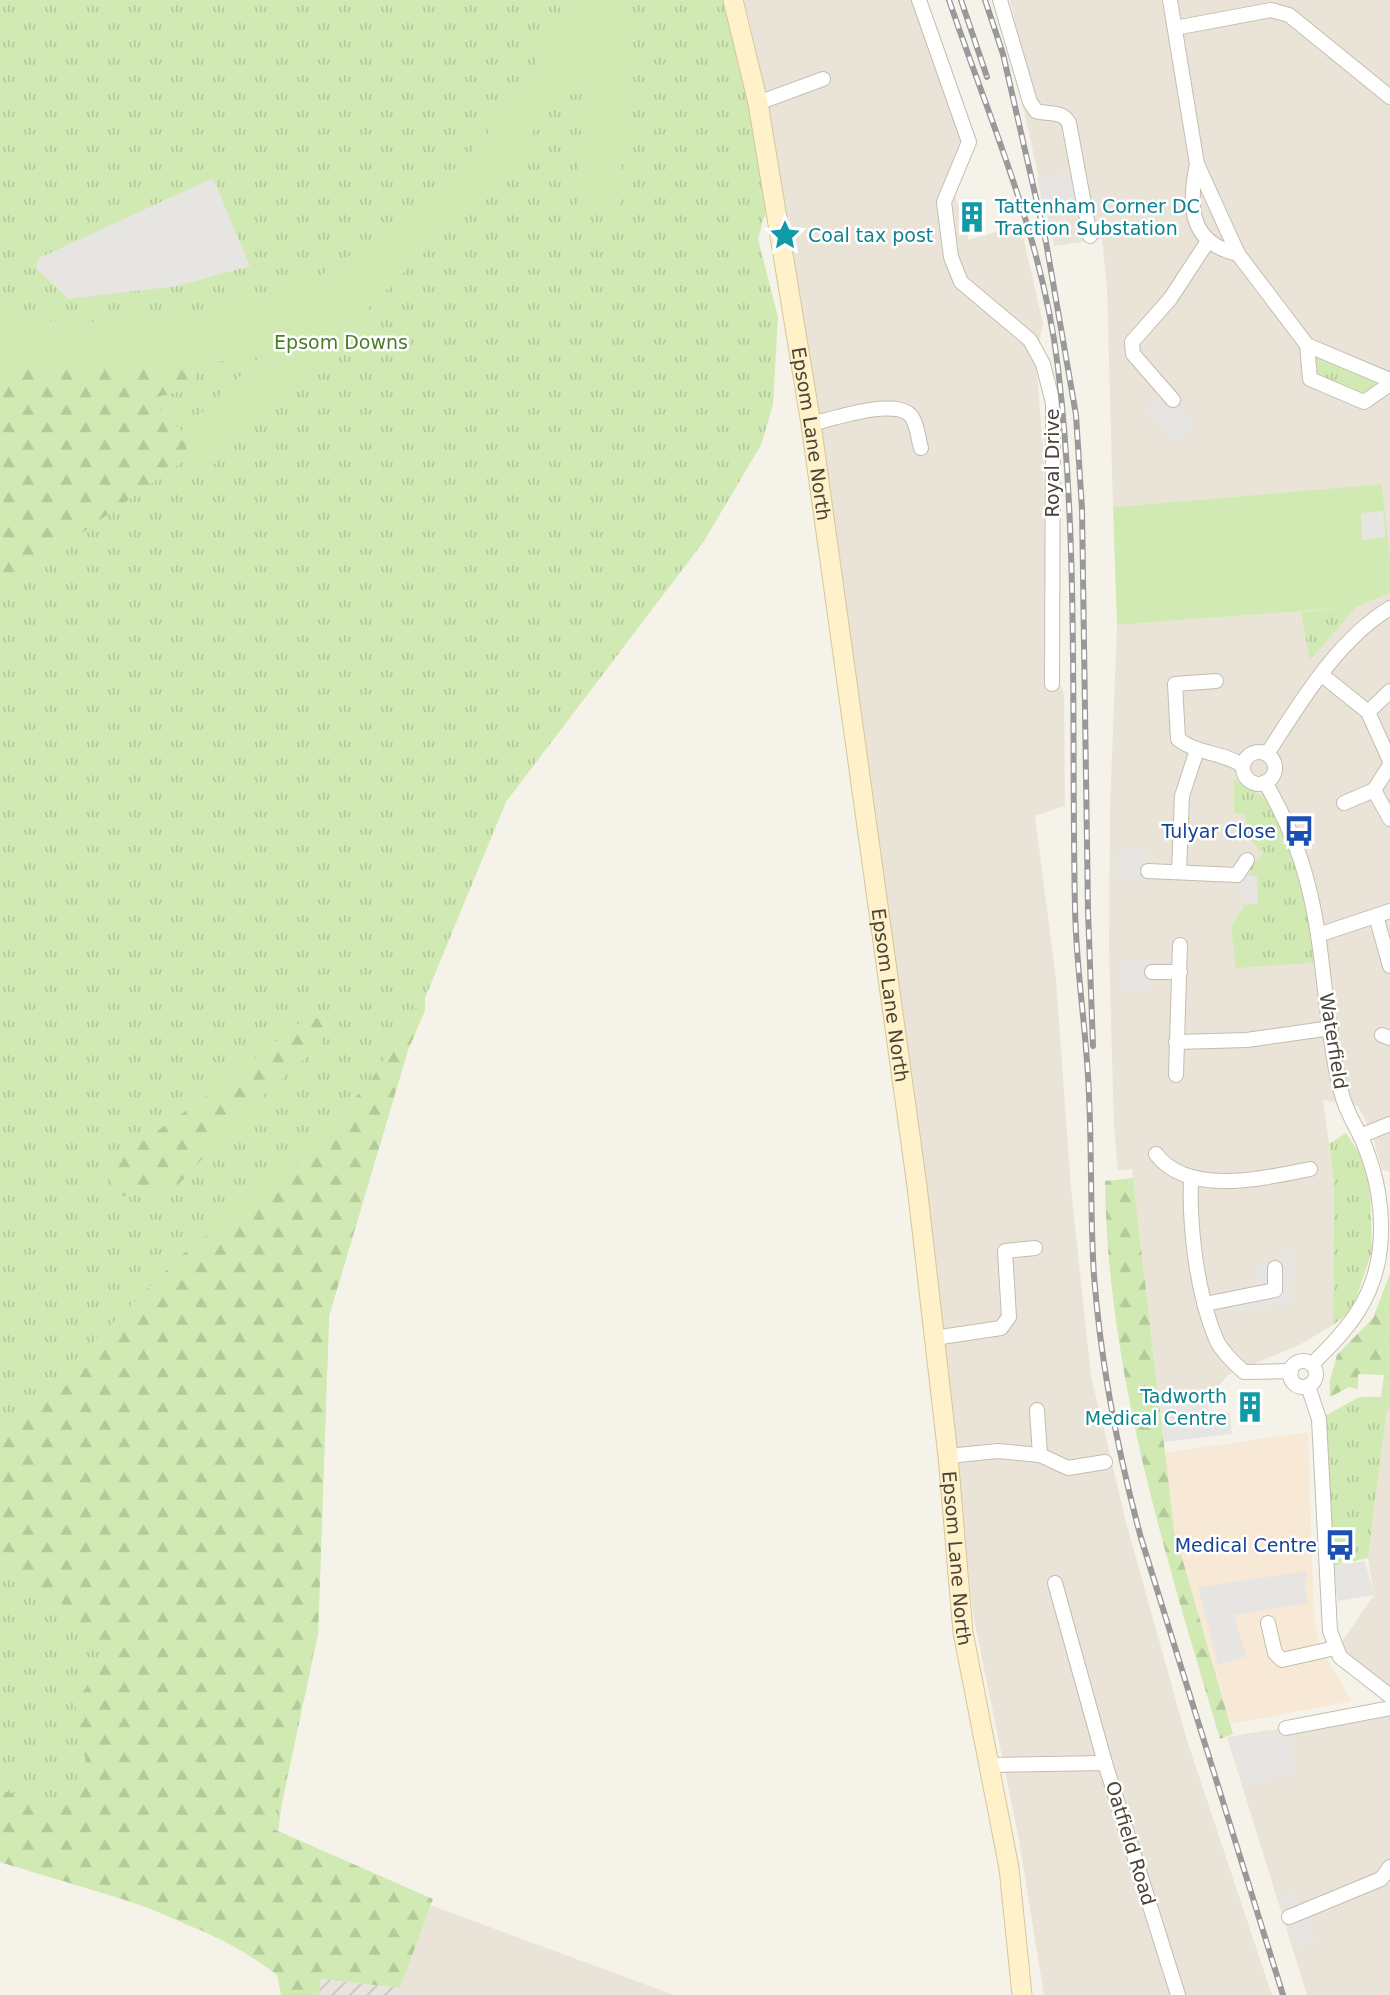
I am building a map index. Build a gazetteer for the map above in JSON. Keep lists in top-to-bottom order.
{
  "streets": {
    "main road": ["Epsom Lane North"],
    "street": ["Royal Drive", "Waterfield", "Oatfield Road"]
  },
  "crossings": [
    ["Epsom Lane North", "Oatfield Road"]
  ],
  "parks": ["Epsom Downs"],
  "places": {
    "building": ["Tattenham Corner DC Traction Substation", "Tadworth Medical Centre"],
    "place": ["Coal tax post"],
    "bus stop": ["Tulyar Close", "Medical Centre"]
  }
}
